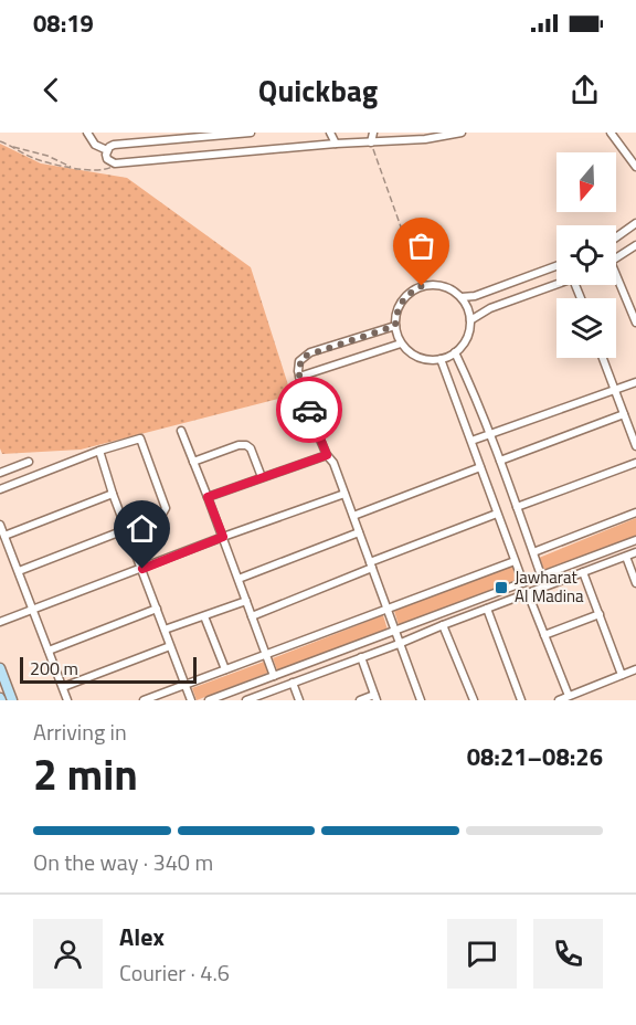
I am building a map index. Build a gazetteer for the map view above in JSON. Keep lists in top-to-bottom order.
{
  "places": {
    "transit": ["Jawharat Al Madina"]
  },
  "scale_bar": "200 m",
  "north": "bottom",
  "page": {
    "status": "08:19",
    "header": "Quickbag",
    "scale": "200 m",
    "heading": ["2 min", "Arriving in", "08:21–08:26"],
    "panel": ["Alex", "Courier · 4.6"],
    "bar": "On the way · 340 m"
  }
}
